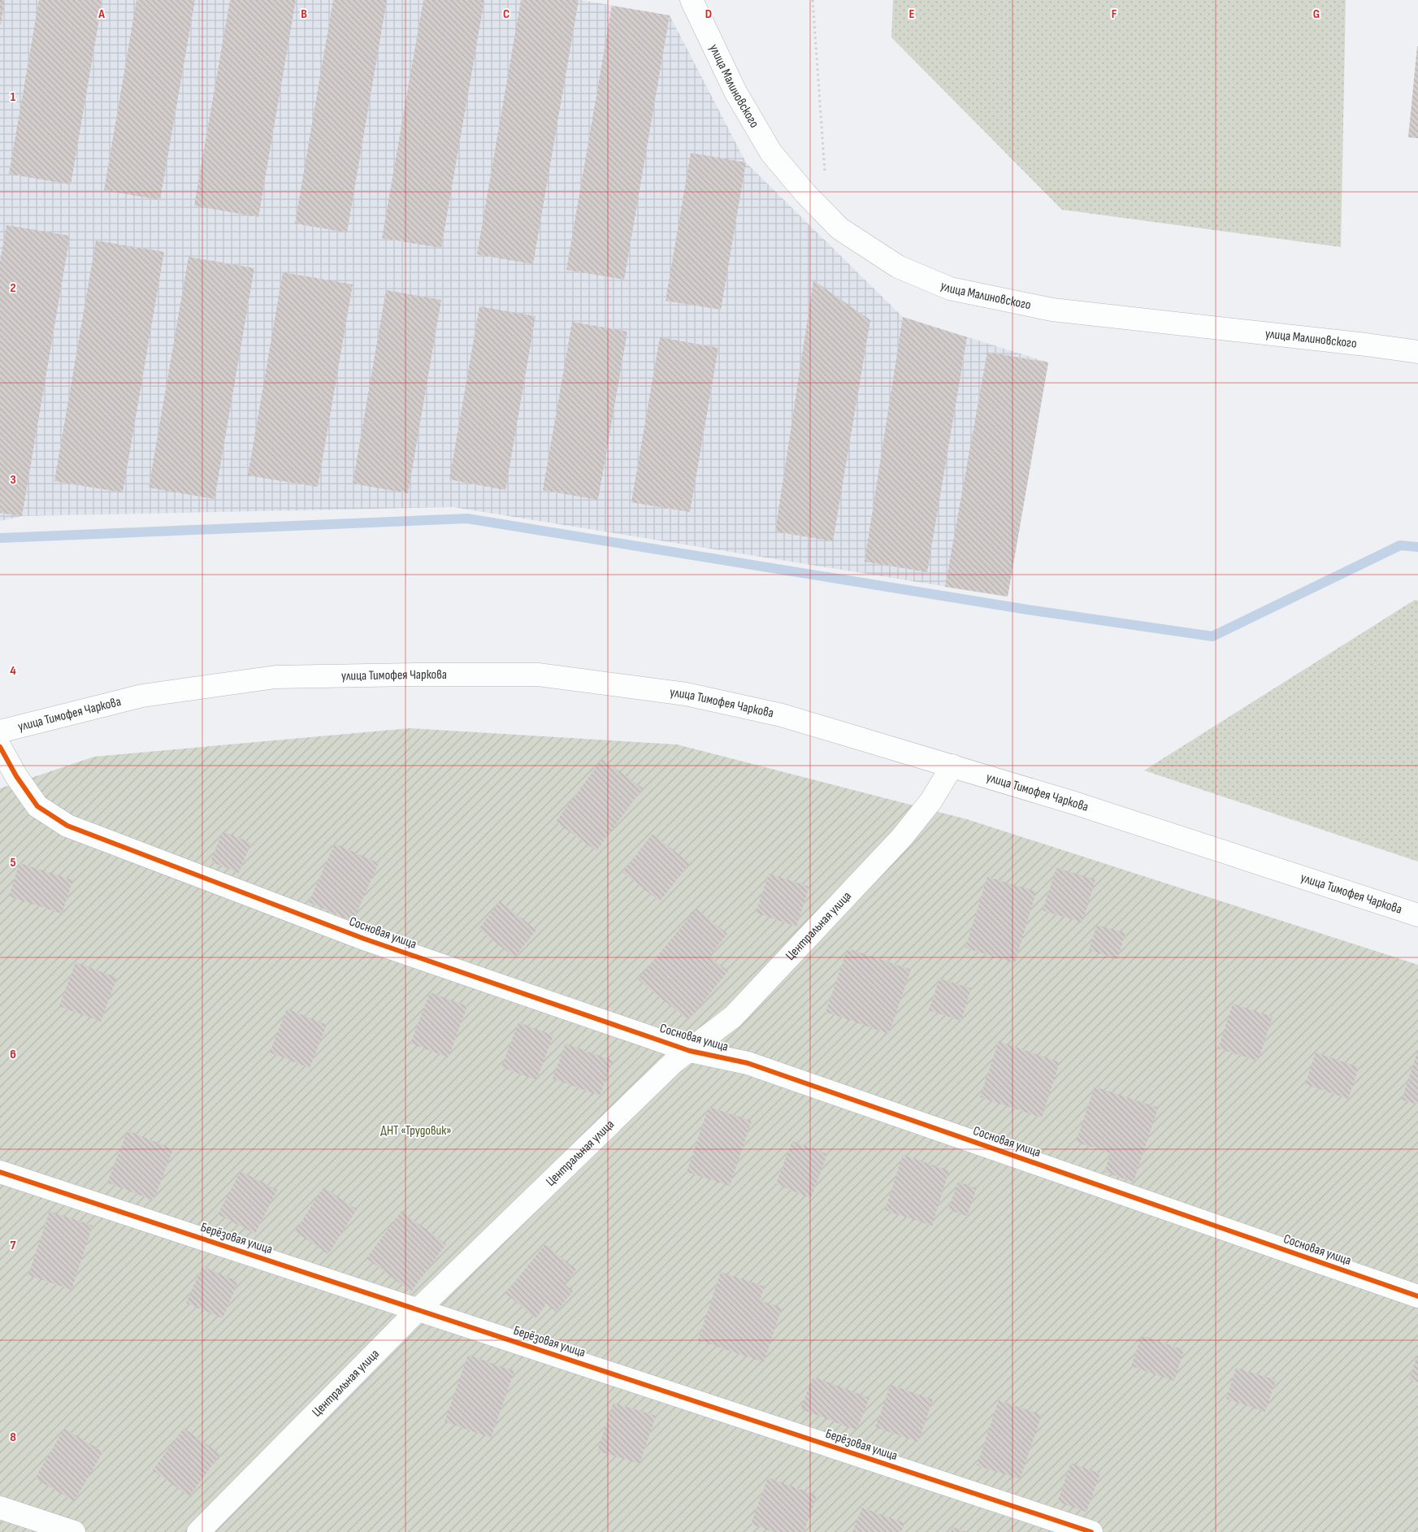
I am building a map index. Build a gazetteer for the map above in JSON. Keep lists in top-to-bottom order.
{
  "streets": {
    "street": [
      "улица Малиновского",
      "улица Тимофея Чаркова",
      "Центральная улица",
      "Сосновая улица",
      "Берёзовая улица"
    ]
  },
  "crossings": [
    ["улица Тимофея Чаркова", "Центральная улица"],
    ["Центральная улица", "Сосновая улица"],
    ["Центральная улица", "Берёзовая улица"]
  ],
  "parks": ["ДНТ «Трудовик»"],
  "grid": {
    "columns": [
      "A",
      "B",
      "C",
      "D",
      "E",
      "F",
      "G"
    ],
    "rows": [
      "1",
      "2",
      "3",
      "4",
      "5",
      "6",
      "7",
      "8"
    ]
  }
}
